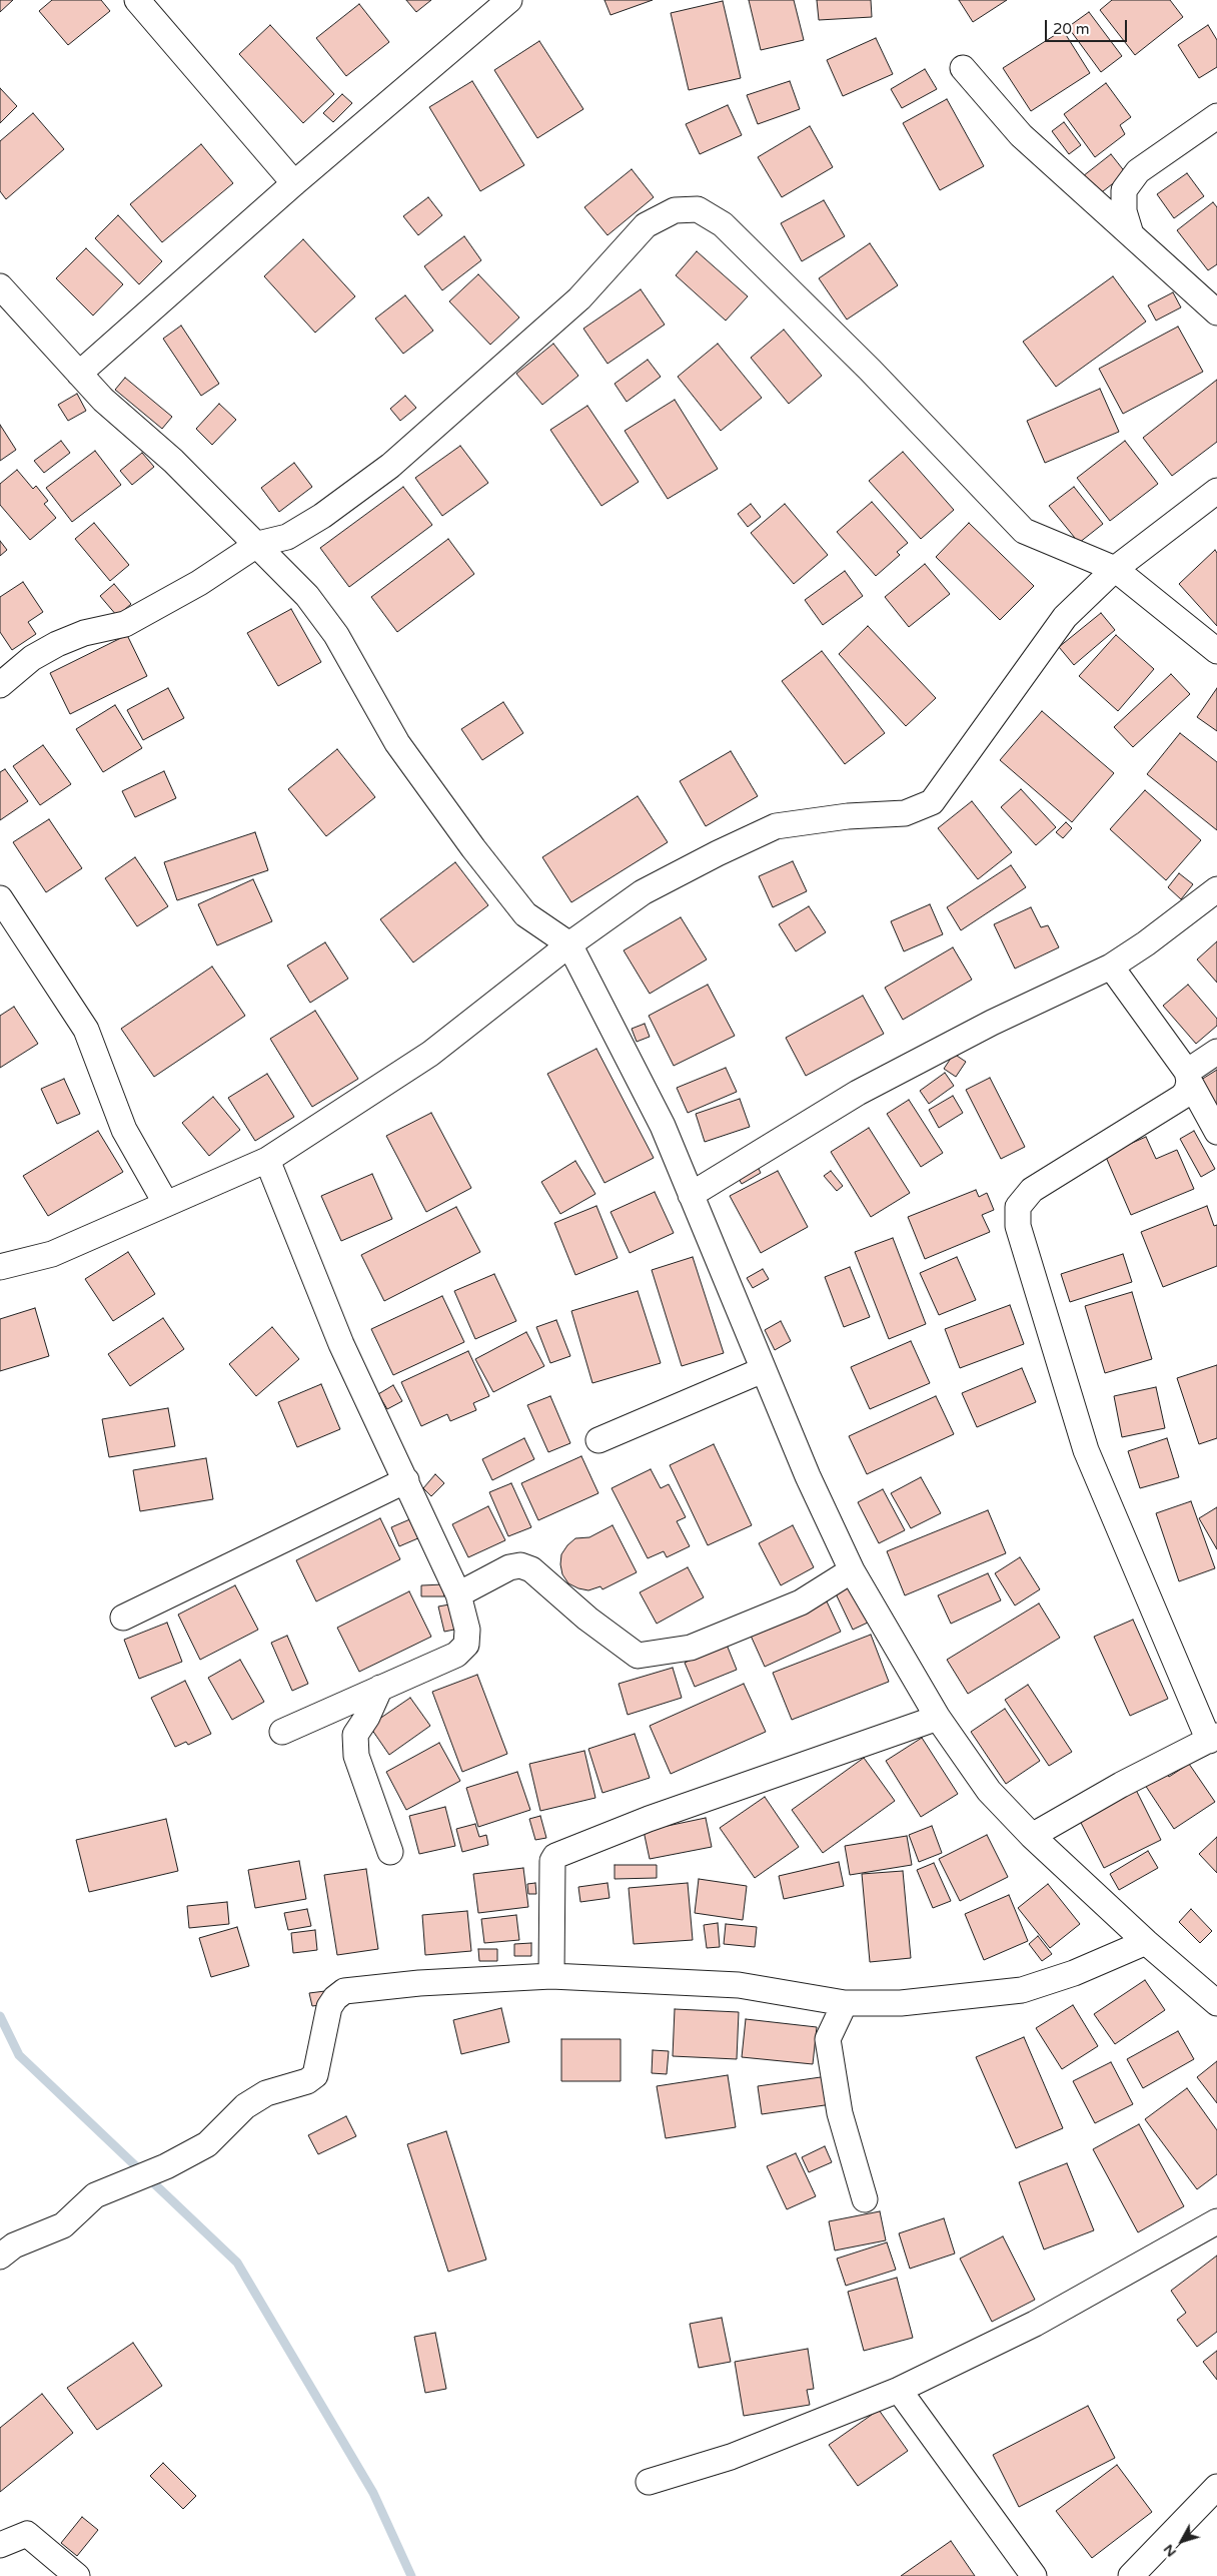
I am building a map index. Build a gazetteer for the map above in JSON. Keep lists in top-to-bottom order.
{
  "scale_bar": "20 m",
  "north": "bottom left"
}
